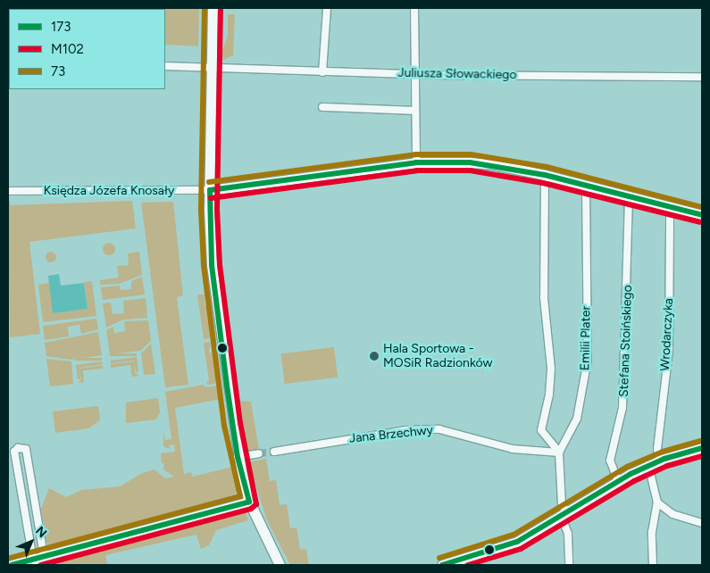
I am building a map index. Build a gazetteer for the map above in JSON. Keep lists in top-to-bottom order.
{
  "streets": {
    "street": [
      "Juliusza Słowackiego",
      "Księdza Józefa Knosały",
      "Wrodarczyka",
      "Emilii Plater",
      "Stefana Stoińskiego",
      "Jana Brzechwy"
    ]
  },
  "crossings": [
    ["Emilii Plater", "Jana Brzechwy"]
  ],
  "places": ["Hala Sportowa - MOSiR Radzionków"],
  "lines": ["transit line M102", "transit line 73", "transit line 173"],
  "legend": ["173", "M102", "73"],
  "north": "top right"
}
